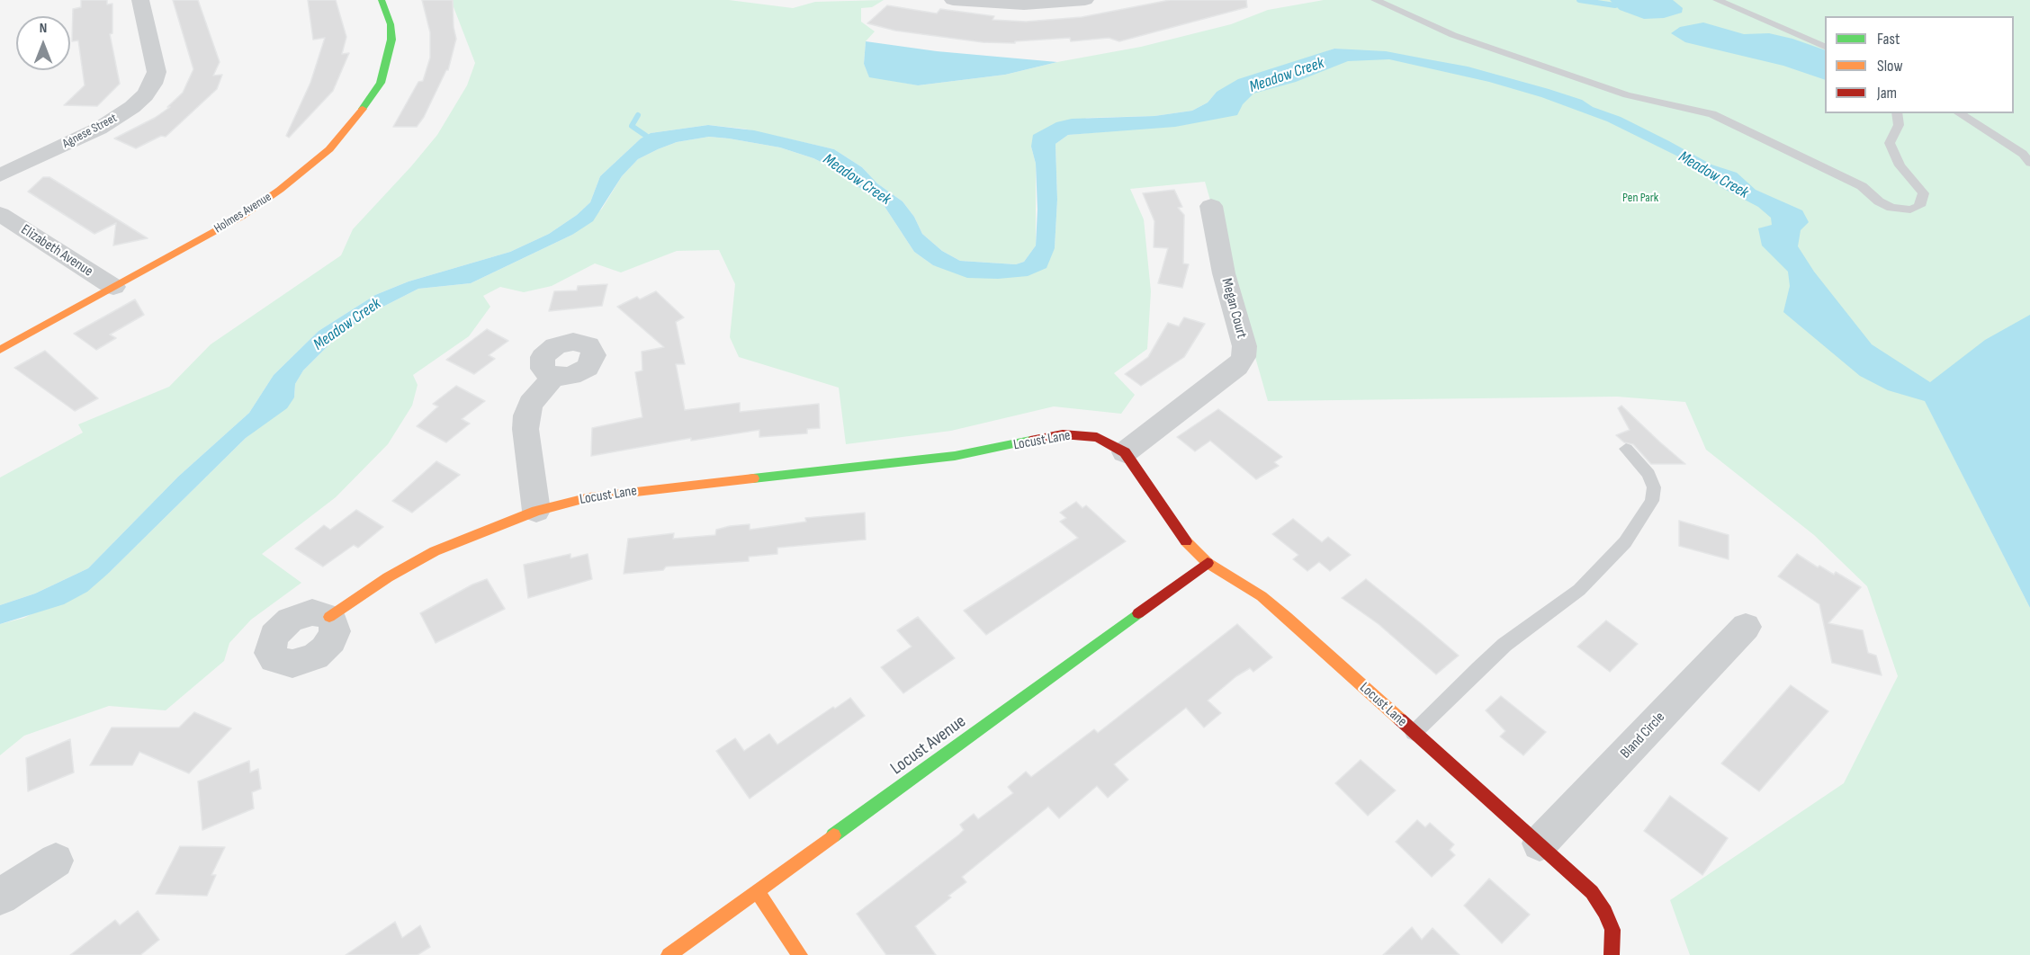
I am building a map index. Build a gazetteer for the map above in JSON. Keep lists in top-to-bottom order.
{
  "streets": {
    "street": [
      "Agnese Street",
      "Holmes Avenue",
      "Elizabeth Avenue",
      "Megan Court",
      "Locust Lane",
      "Bland Circle",
      "Locust Avenue"
    ]
  },
  "crossings": [
    ["Holmes Avenue", "Elizabeth Avenue"],
    ["Megan Court", "Locust Lane"],
    ["Locust Lane", "Bland Circle"],
    ["Locust Lane", "Locust Avenue"]
  ],
  "water": ["Meadow Creek"],
  "parks": ["Pen Park"],
  "legend": ["Fast", "Slow", "Jam"],
  "north": "top"
}
